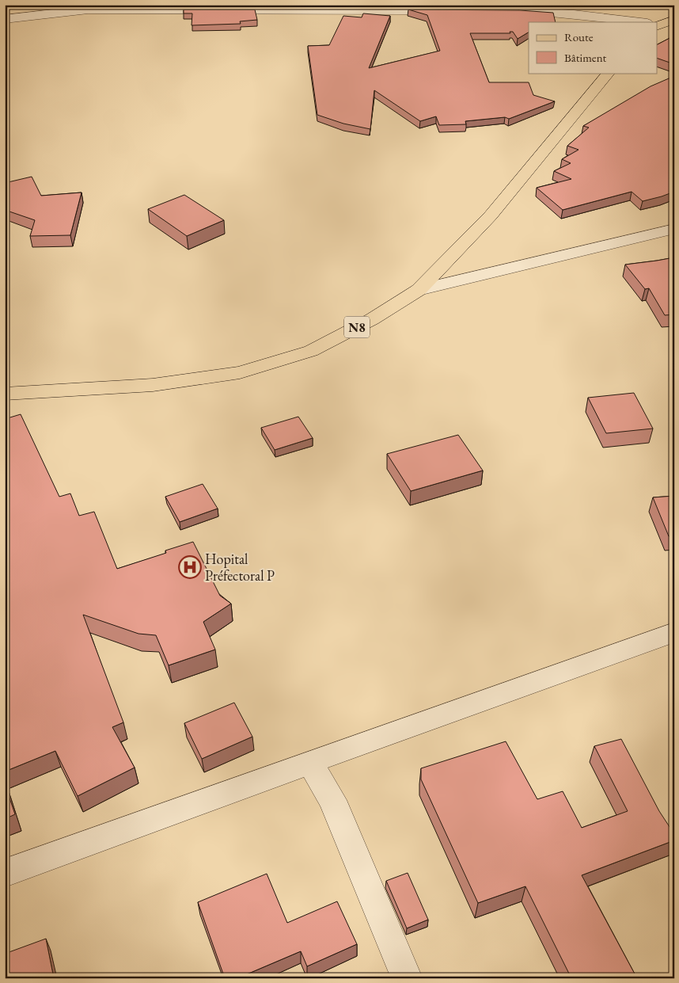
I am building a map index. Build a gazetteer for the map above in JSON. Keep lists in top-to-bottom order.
{
  "streets": {
    "main road": ["N8"]
  },
  "places": {
    "hospital": ["Hopital Préfectoral P"]
  },
  "legend": ["Route", "Bâtiment"]
}
